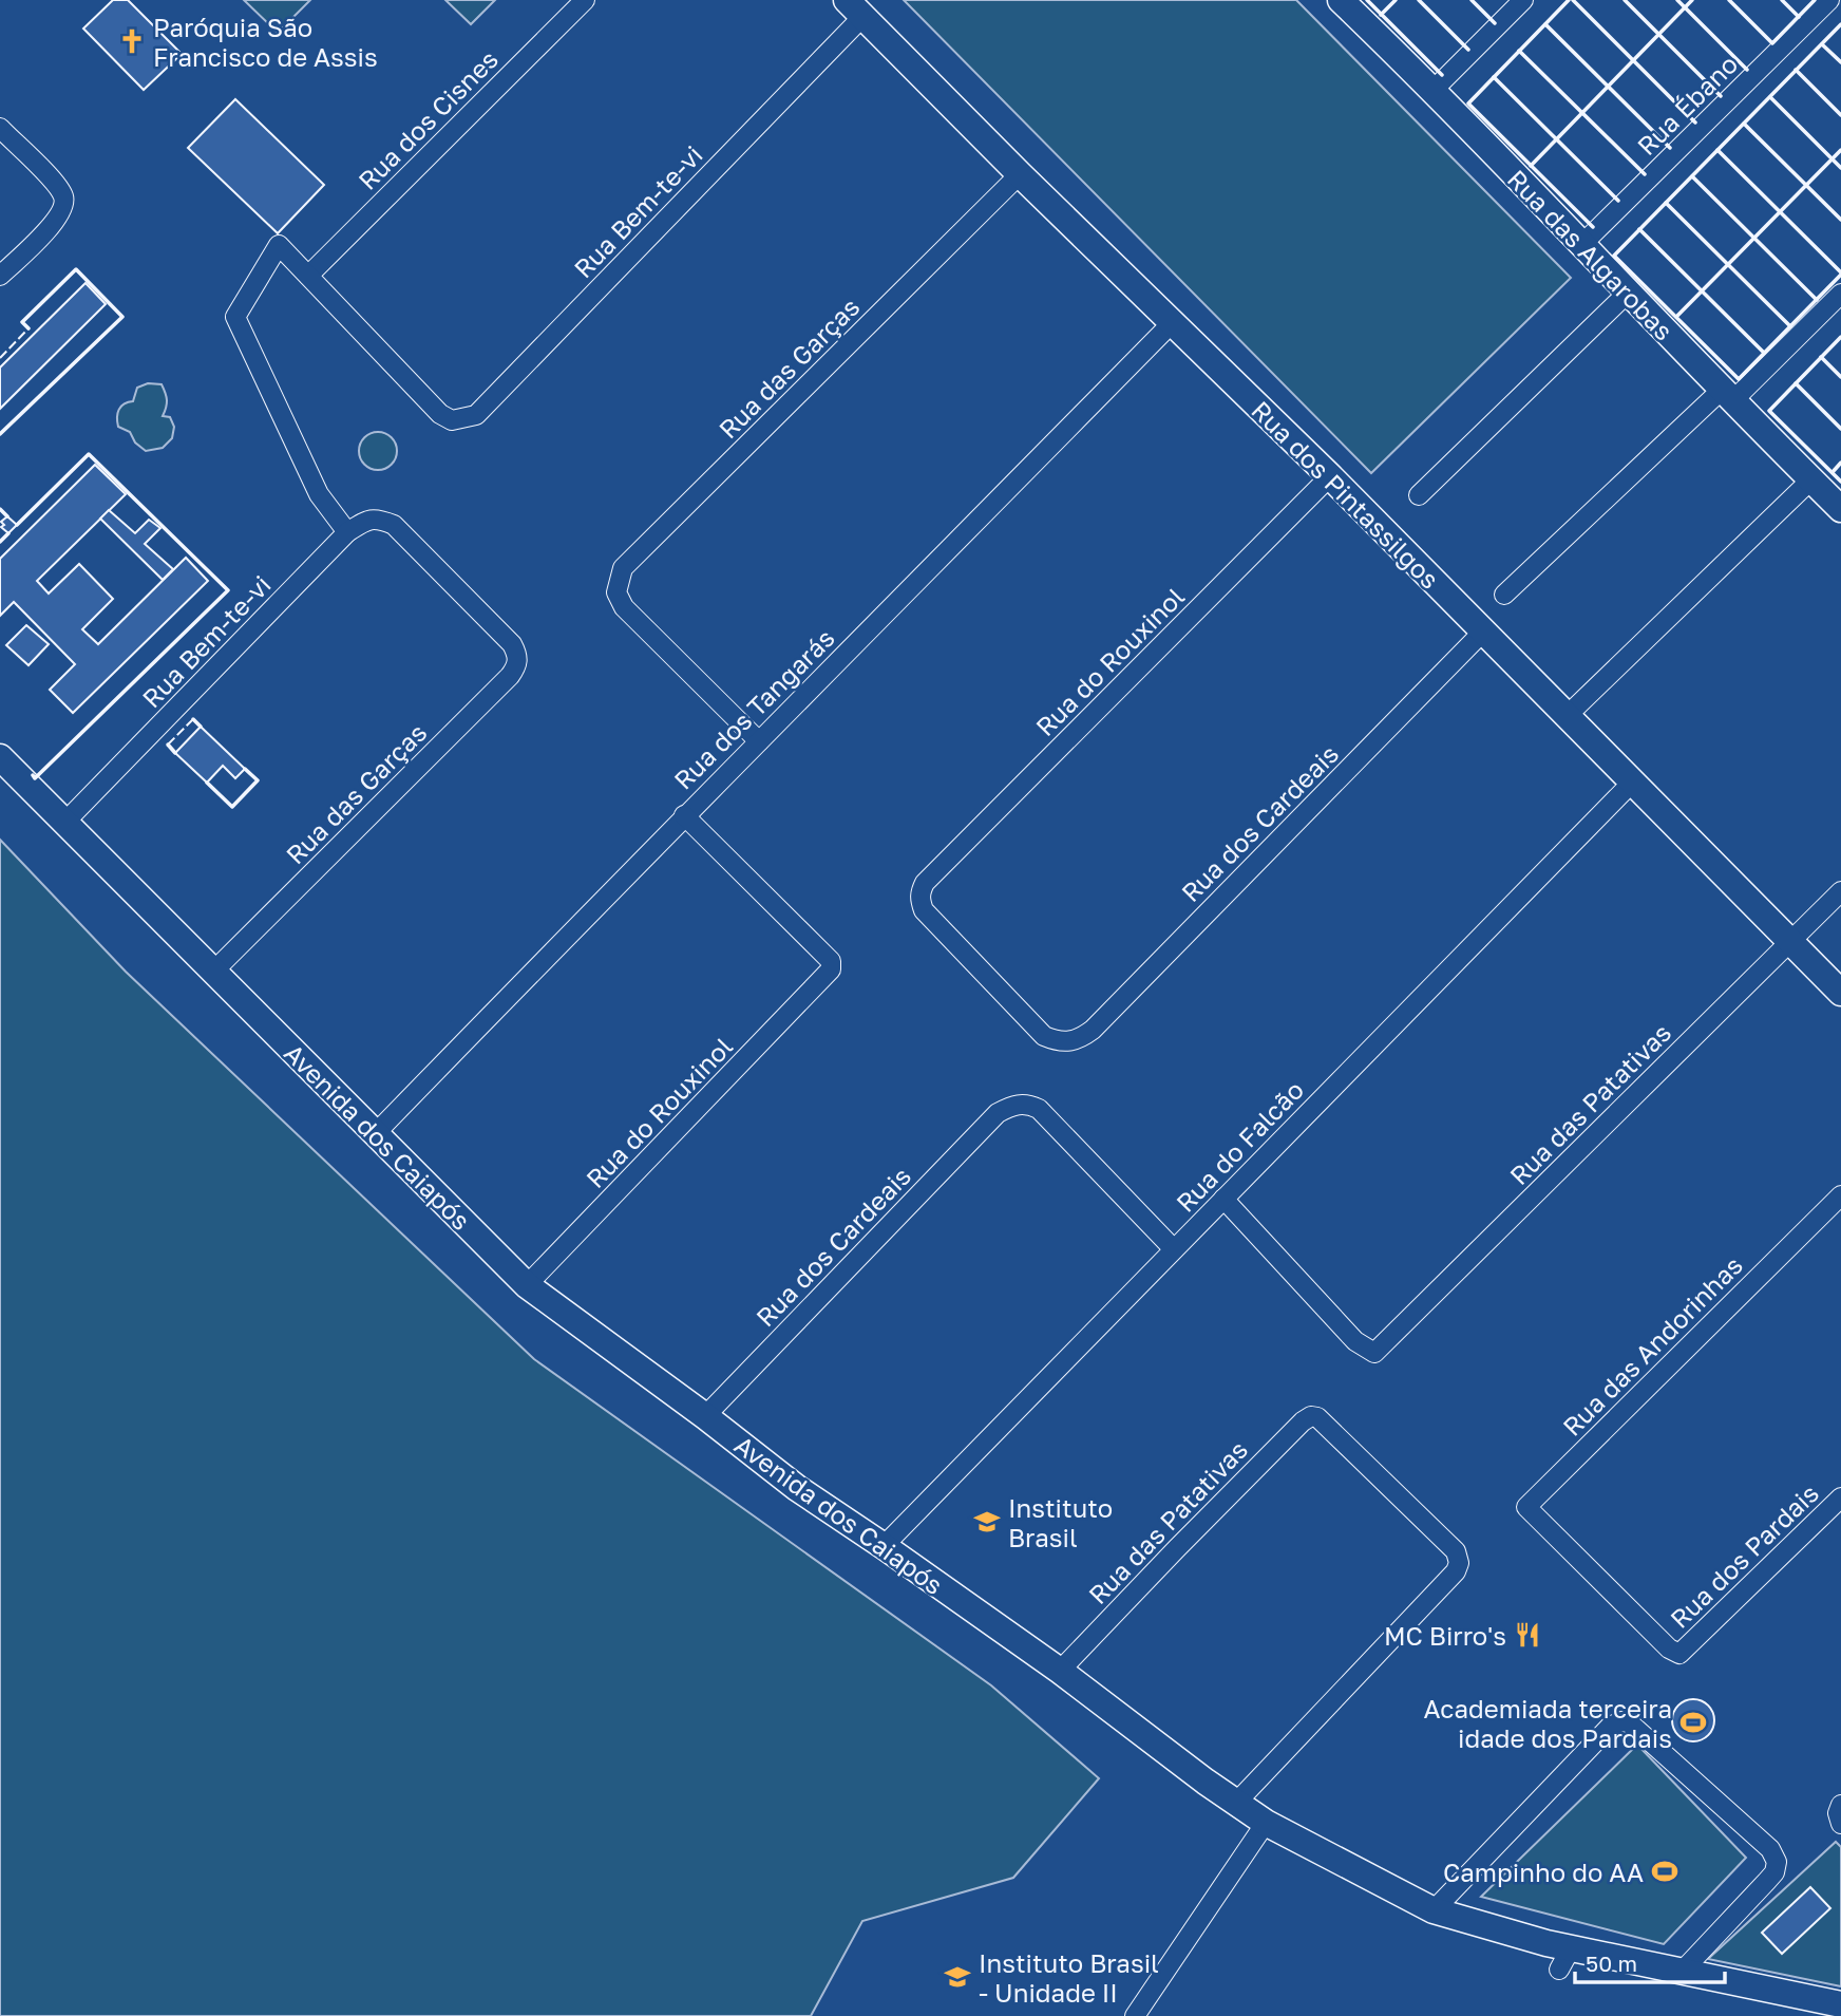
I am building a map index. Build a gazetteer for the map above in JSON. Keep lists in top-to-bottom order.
{
  "streets": {
    "main road": ["Rua das Algarobas", "Rua dos Pintassilgos", "Avenida dos Caiapós"],
    "street": [
      "Rua Ébano",
      "Rua dos Cisnes",
      "Rua Bem-te-vi",
      "Rua das Garças",
      "Rua do Rouxinol",
      "Rua dos Tangarás",
      "Rua dos Cardeais",
      "Rua das Patativas",
      "Rua do Falcão",
      "Rua das Andorinhas",
      "Rua dos Pardais"
    ]
  },
  "crossings": [
    ["Rua Ébano", "Rua das Algarobas"],
    ["Rua dos Cisnes", "Rua Bem-te-vi"],
    ["Rua Bem-te-vi", "Rua das Garças"],
    ["Rua Bem-te-vi", "Rua dos Pintassilgos"],
    ["Rua Bem-te-vi", "Avenida dos Caiapós"],
    ["Rua das Garças", "Rua dos Pintassilgos"],
    ["Rua das Garças", "Rua dos Tangarás"],
    ["Rua das Garças", "Avenida dos Caiapós"],
    ["Rua dos Pintassilgos", "Rua do Rouxinol"],
    ["Rua dos Pintassilgos", "Rua dos Tangarás"],
    ["Rua dos Pintassilgos", "Rua dos Cardeais"],
    ["Rua dos Pintassilgos", "Rua das Patativas"],
    ["Rua dos Pintassilgos", "Rua do Falcão"],
    ["Rua do Rouxinol", "Rua dos Tangarás"],
    ["Rua do Rouxinol", "Rua dos Cardeais"],
    ["Rua do Rouxinol", "Avenida dos Caiapós"],
    ["Rua dos Tangarás", "Avenida dos Caiapós"],
    ["Rua dos Cardeais", "Avenida dos Caiapós"],
    ["Rua dos Cardeais", "Rua do Falcão"],
    ["Rua das Patativas", "Avenida dos Caiapós"],
    ["Rua das Patativas", "Rua do Falcão"],
    ["Avenida dos Caiapós", "Rua do Falcão"],
    ["Rua das Andorinhas", "Rua dos Pardais"]
  ],
  "places": {
    "church": ["Paróquia São Francisco de Assis"],
    "school or university": ["Instituto Brasil", "Instituto Brasil - Unidade II"],
    "restaurant": ["MC Birro's"],
    "sports": ["Academiada terceira idade dos Pardais", "Campinho do AA"]
  },
  "scale_bar": "50 m"
}
